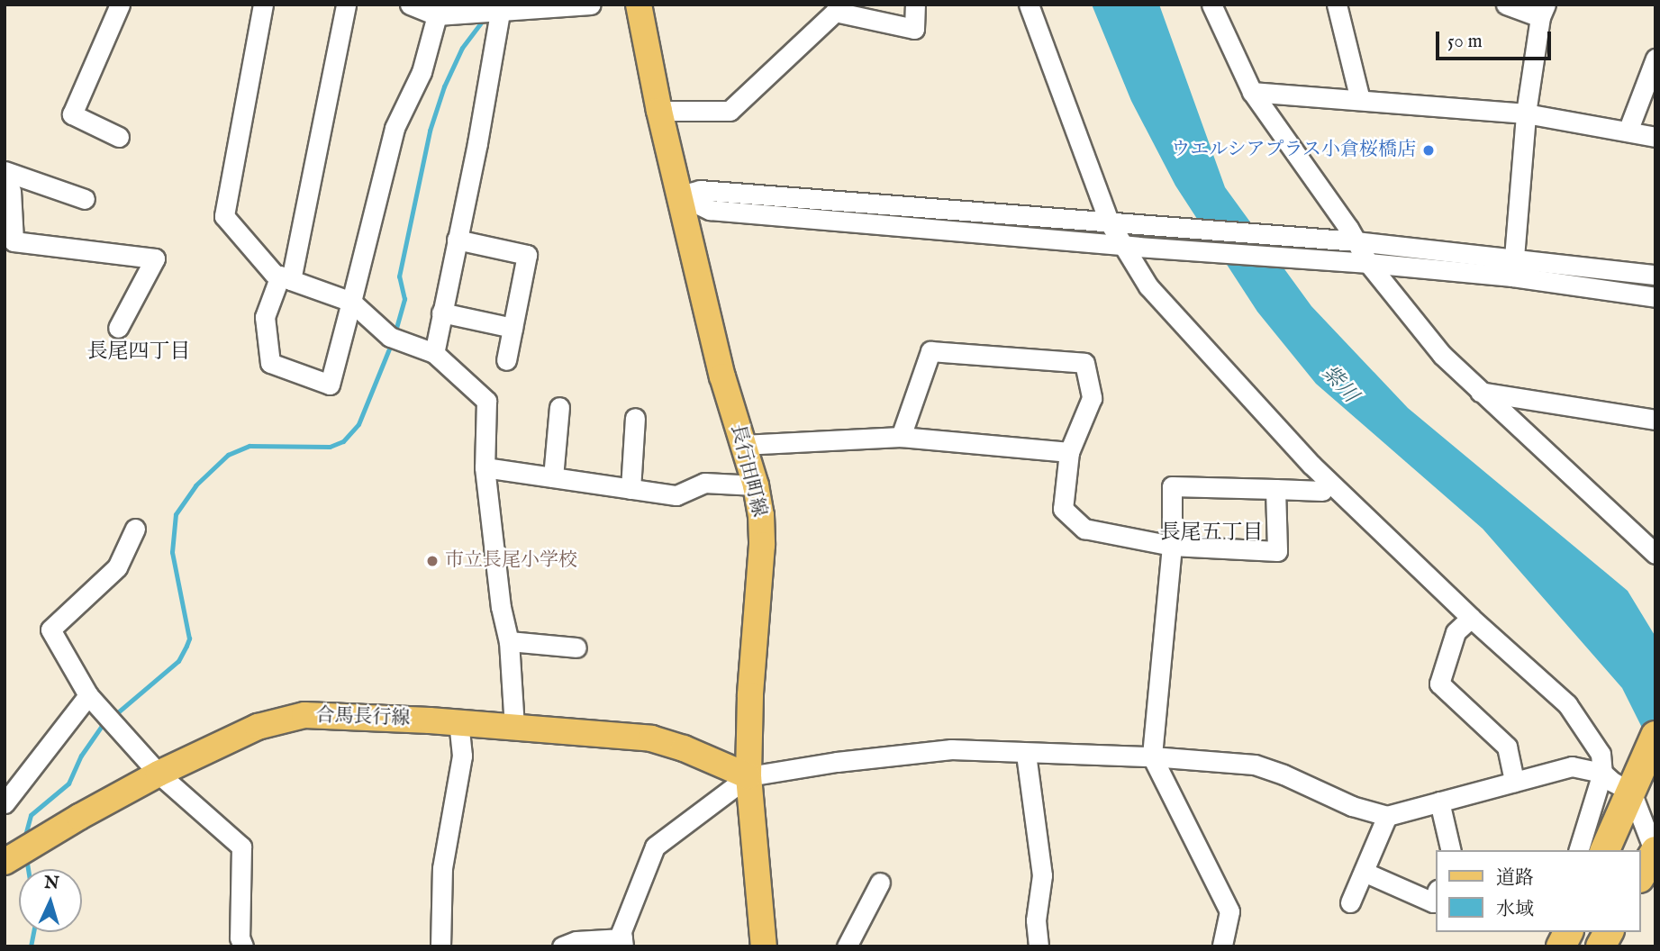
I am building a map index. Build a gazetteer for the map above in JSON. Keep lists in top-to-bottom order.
{
  "streets": {
    "main road": ["長行田町線", "合馬長行線"]
  },
  "crossings": [
    ["長行田町線", "合馬長行線"]
  ],
  "districts": ["長尾四丁目", "長尾五丁目"],
  "water": ["紫川"],
  "places": ["ウエルシアプラス小倉桜橋店", "市立長尾小学校"],
  "legend": ["道路", "水域"],
  "scale_bar": "50 m",
  "north": "top"
}
